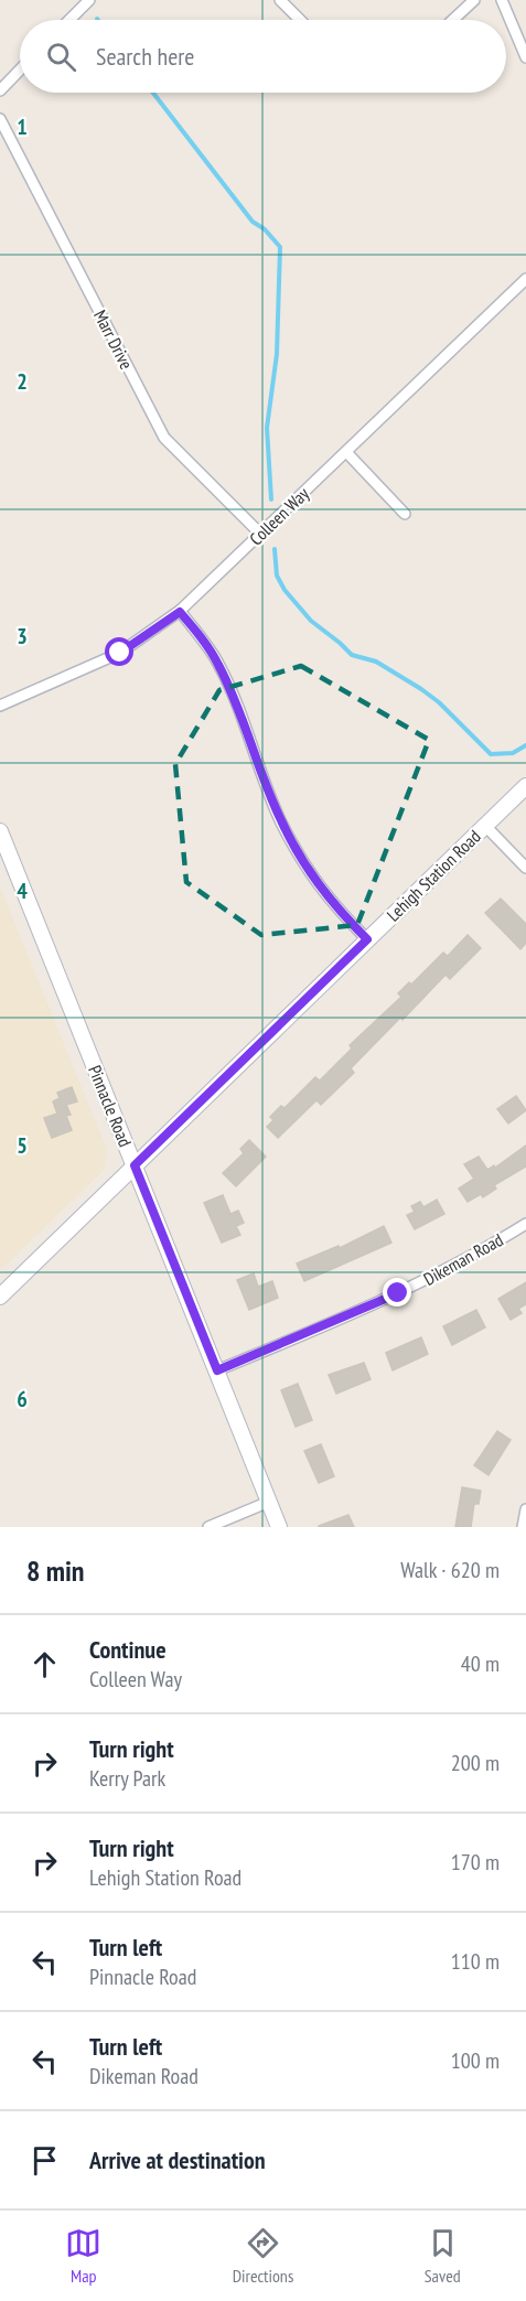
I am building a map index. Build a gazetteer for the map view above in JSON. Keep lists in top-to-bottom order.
{
  "streets": {
    "main road": ["Lehigh Station Road", "Pinnacle Road"],
    "street": ["Marr Drive", "Colleen Way", "Dikeman Road"]
  },
  "crossings": [
    ["Marr Drive", "Colleen Way"],
    ["Lehigh Station Road", "Pinnacle Road"],
    ["Pinnacle Road", "Dikeman Road"]
  ],
  "page": {
    "search": "Search here",
    "heading": ["8 min", "Walk · 620 m"],
    "list": [
      ["Continue", "Colleen Way", "40 m"],
      ["Turn right", "Kerry Park", "200 m"],
      ["Turn right", "Lehigh Station Road", "170 m"],
      ["Turn left", "Pinnacle Road", "110 m"],
      ["Turn left", "Dikeman Road", "100 m"],
      "Arrive at destination"
    ],
    "nav": ["Map", "Directions", "Saved"]
  },
  "grid": {
    "rows": [
      "1",
      "2",
      "3",
      "4",
      "5",
      "6"
    ]
  }
}
